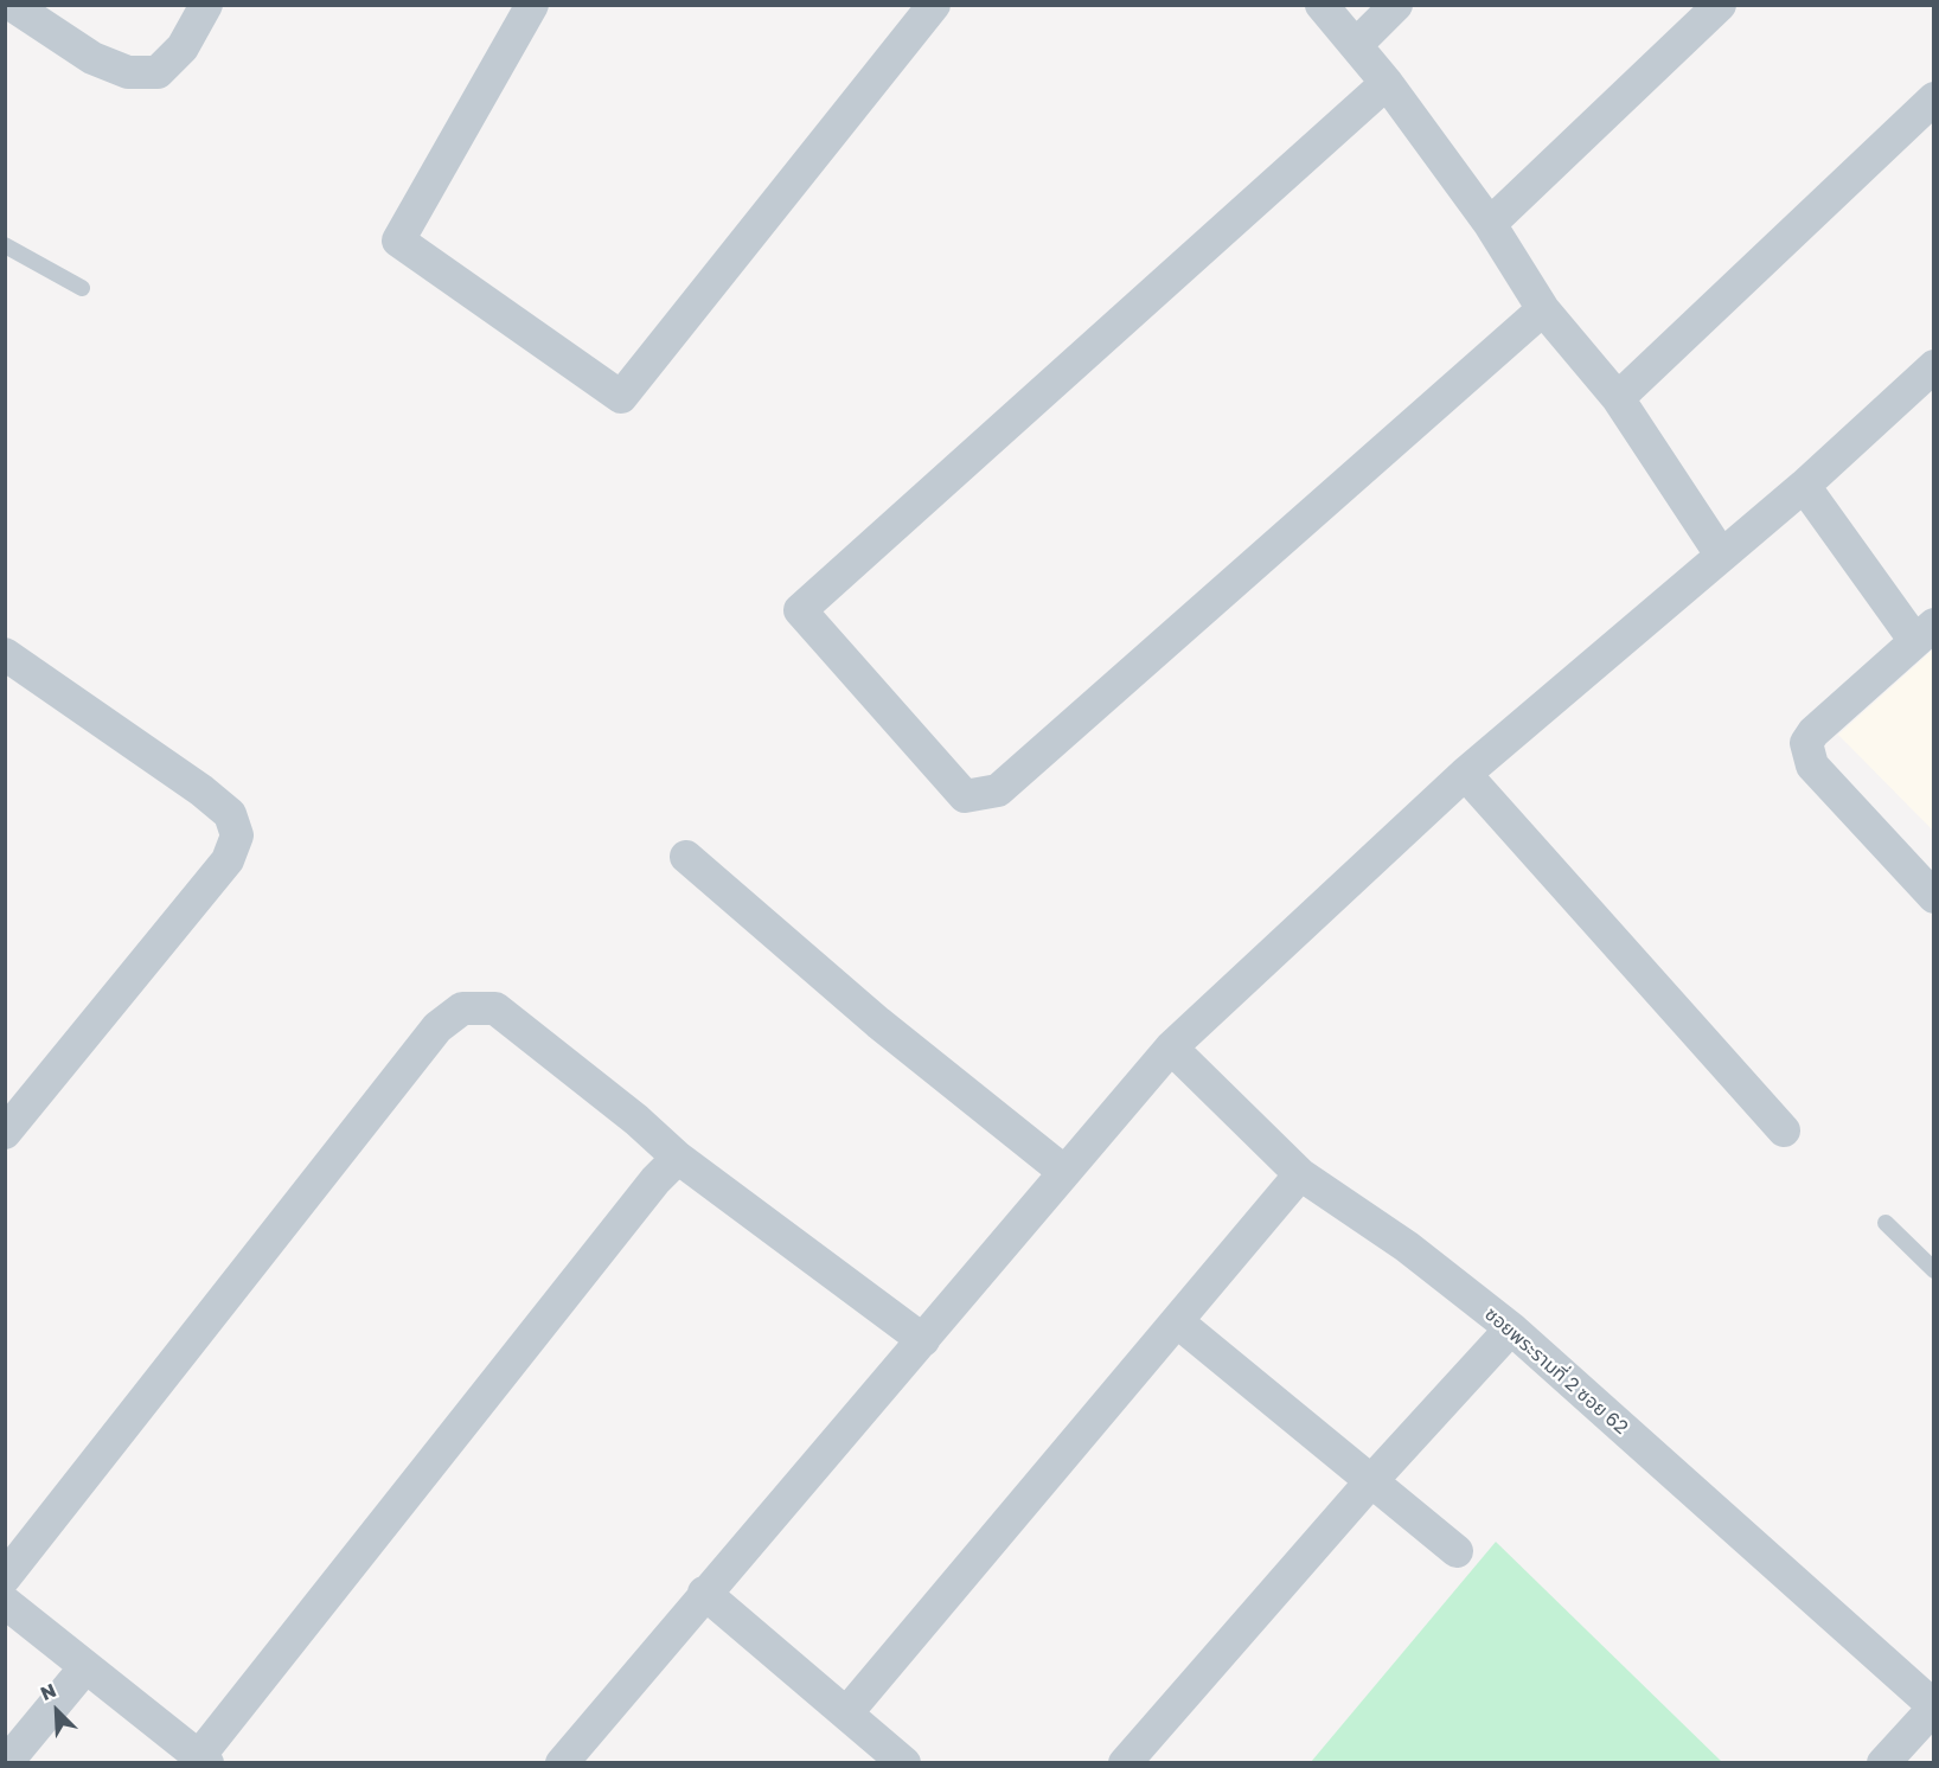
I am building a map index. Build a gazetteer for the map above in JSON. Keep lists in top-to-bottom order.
{
  "streets": {
    "street": ["ซอยพระรามที่ 2 ซอย 62"]
  },
  "north": "top left"
}
